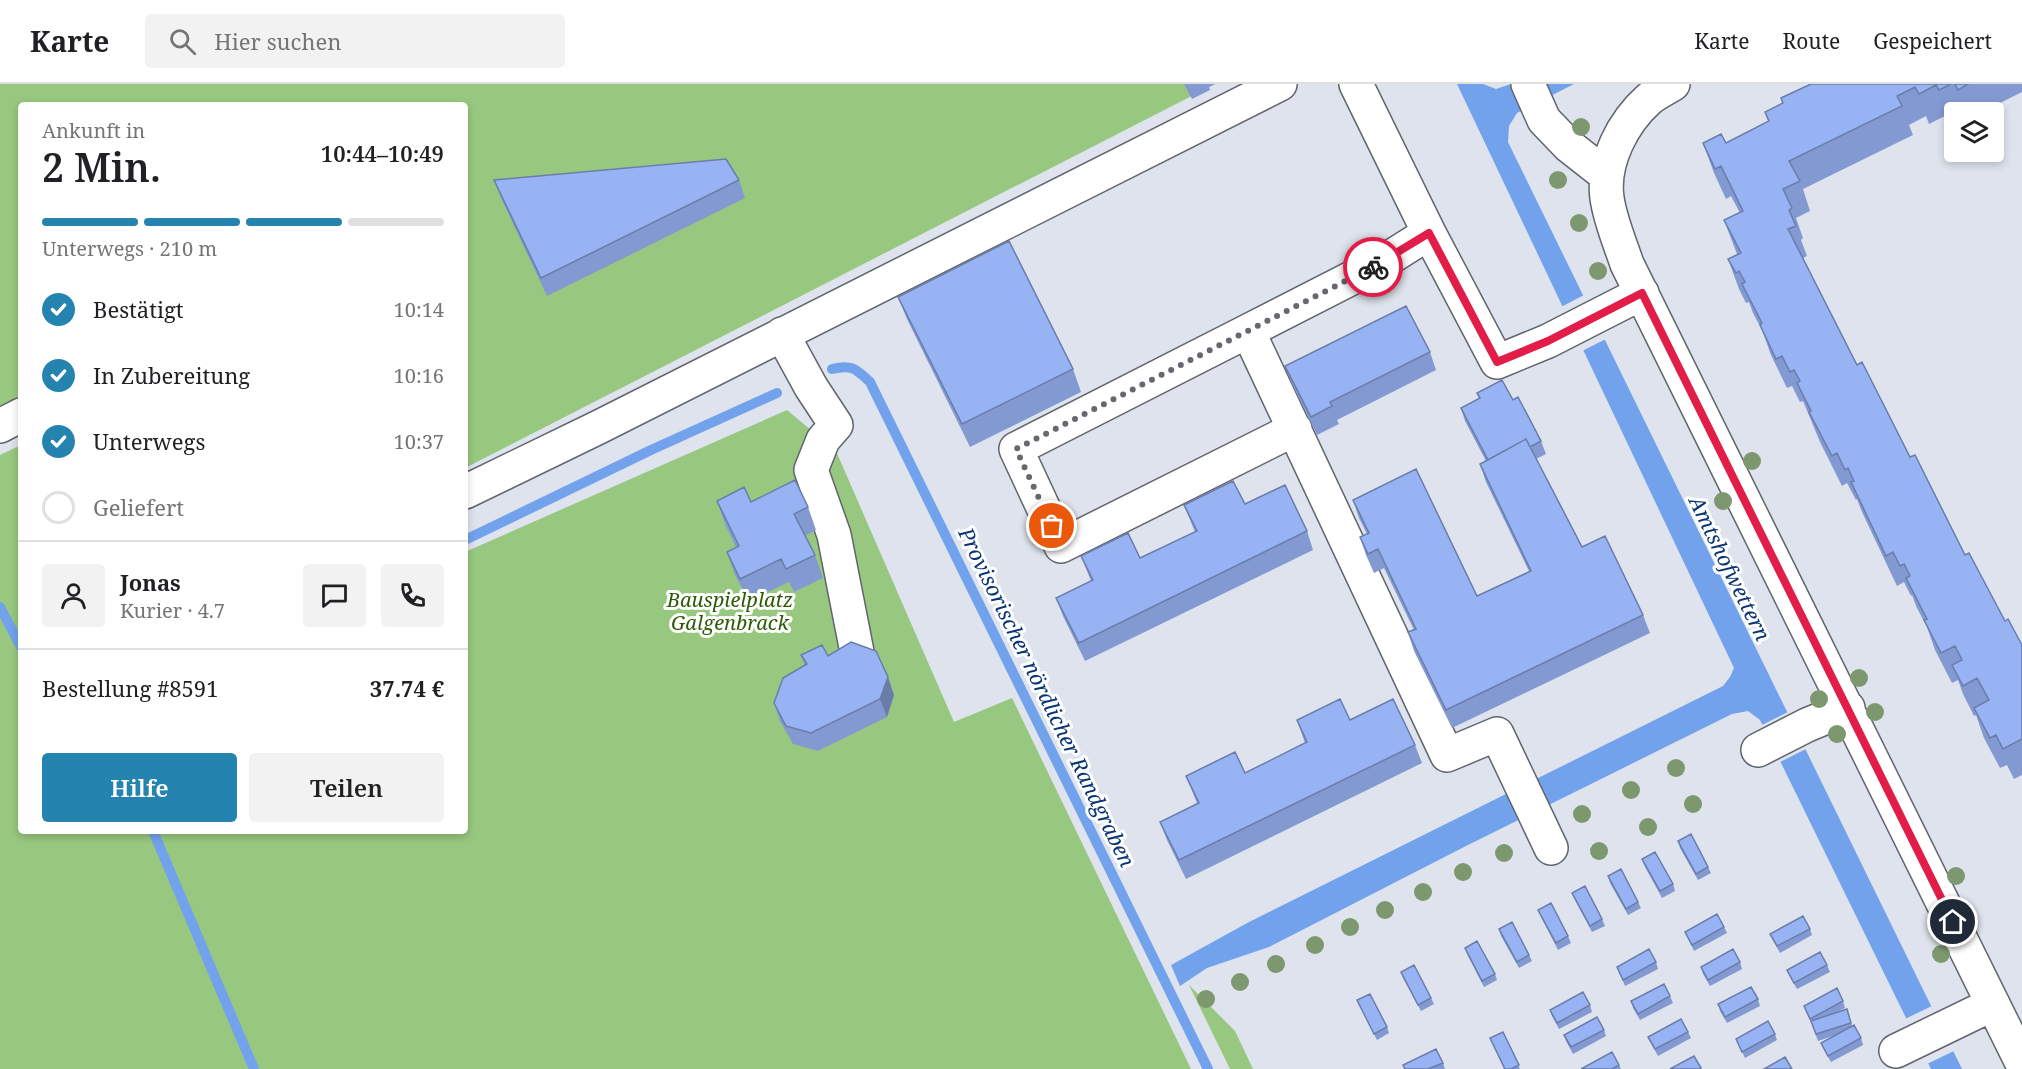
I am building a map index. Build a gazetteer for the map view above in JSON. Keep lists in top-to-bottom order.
{
  "water": ["Amtshofwettern", "Provisorischer nördlicher Randgraben"],
  "parks": ["Bauspielplatz Galgenbrack"],
  "page": {
    "header": "Karte",
    "search": "Hier suchen",
    "nav": ["Karte", "Route", "Gespeichert"],
    "heading": ["2 Min.", "Ankunft in", "10:44–10:49"],
    "panel": [
      "Jonas",
      "Kurier · 4.7",
      "Bestellung #8591",
      "37.74 €"
    ],
    "bar": "Unterwegs · 210 m",
    "list": [
      ["Bestätigt", "10:14"],
      ["In Zubereitung", "10:16"],
      ["Unterwegs", "10:37"],
      "Geliefert"
    ],
    "buttons": ["Hilfe", "Teilen"]
  }
}
